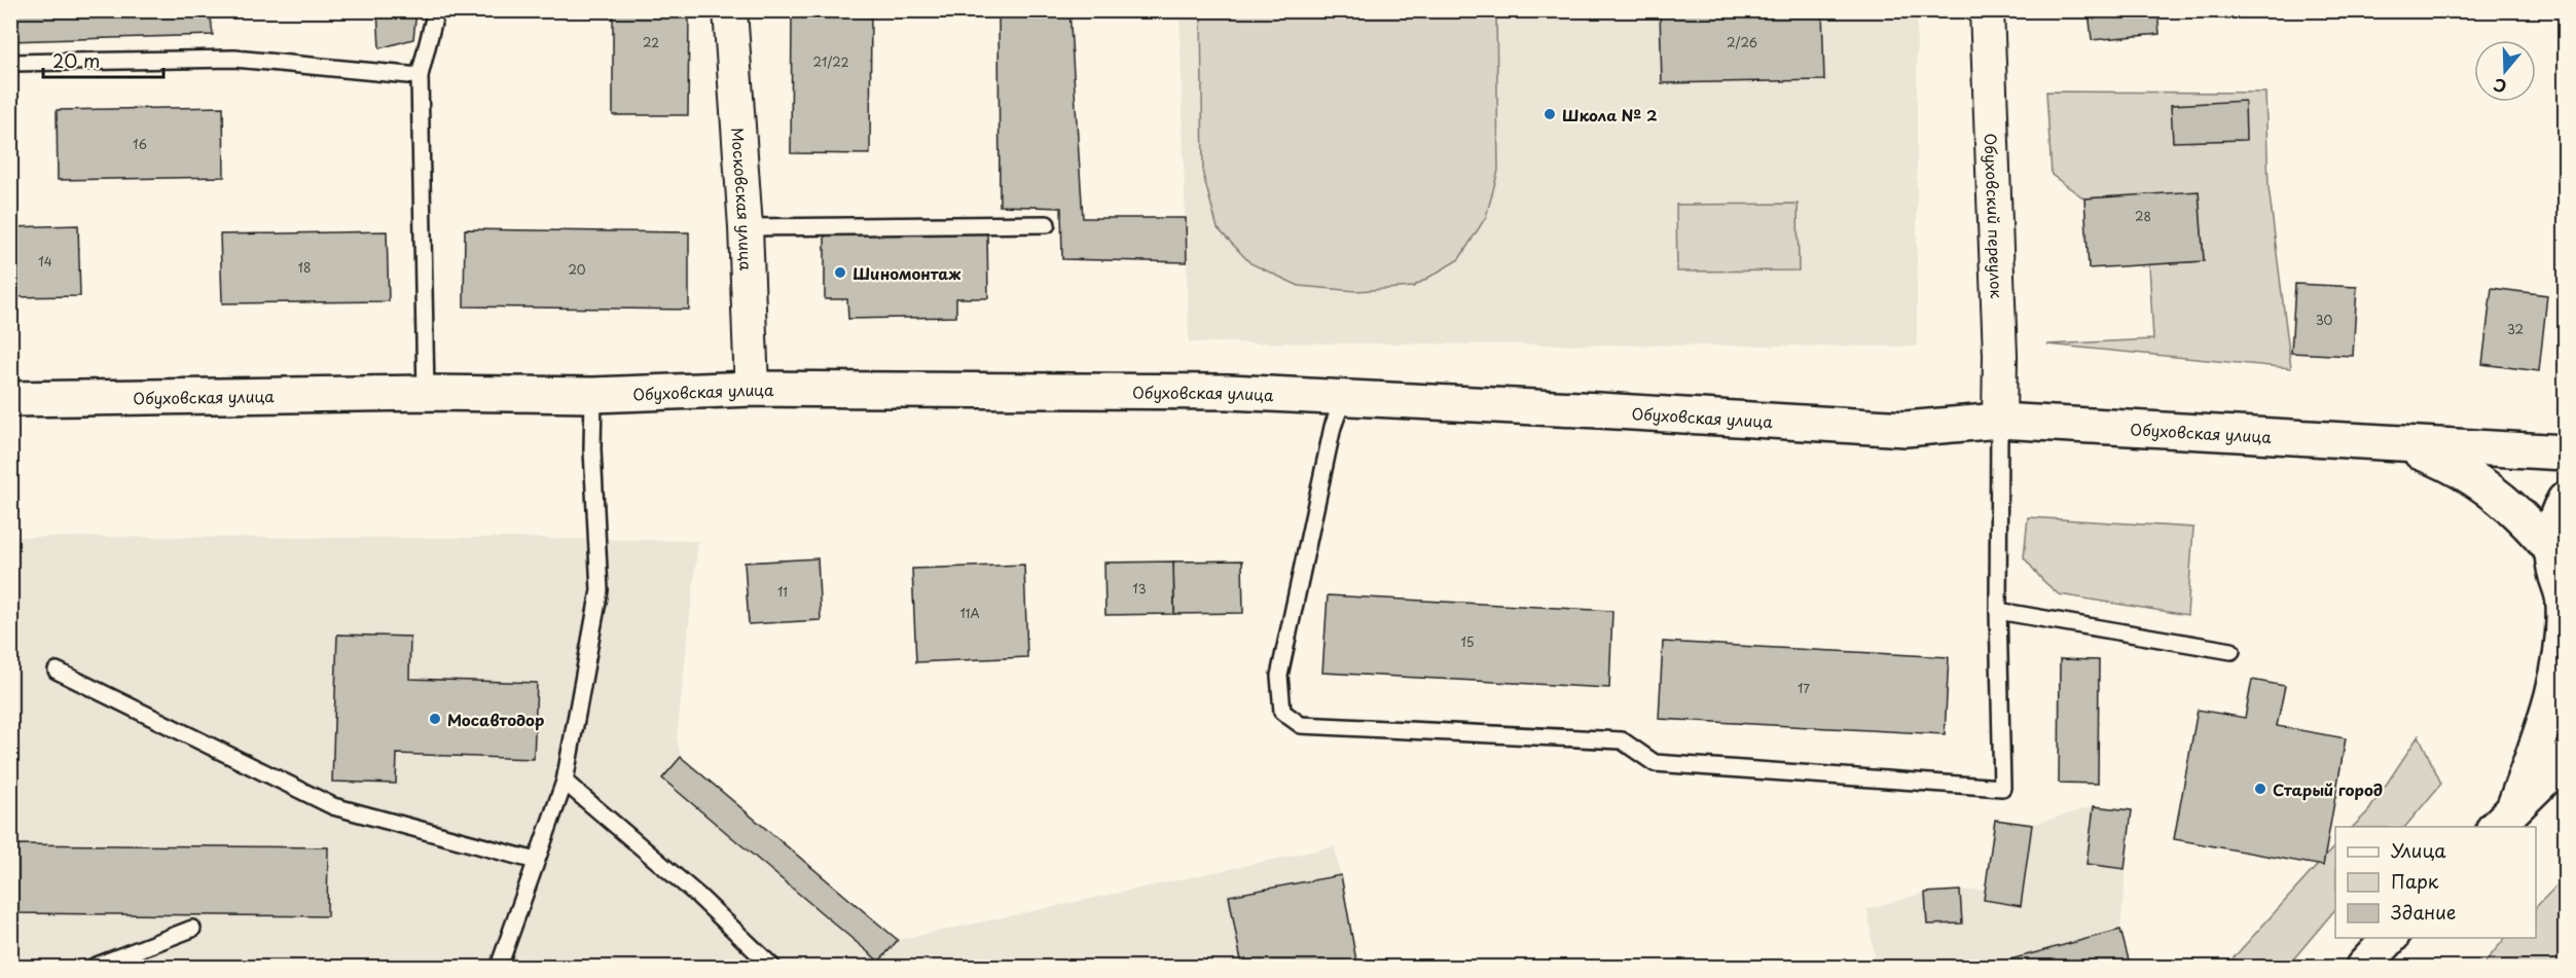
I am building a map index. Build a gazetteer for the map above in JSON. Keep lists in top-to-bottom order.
{
  "streets": {
    "street": ["Московская улица", "Обуховский переулок", "Обуховская улица"]
  },
  "crossings": [
    ["Московская улица", "Обуховская улица"],
    ["Обуховский переулок", "Обуховская улица"]
  ],
  "places": [
    "Школа № 2",
    "Шиномонтаж",
    "Мосавтодор",
    "Старый город"
  ],
  "house_numbers": [
    "22",
    "2/26",
    "21/22",
    "16",
    "28",
    "14",
    "18",
    "20",
    "30",
    "32",
    "13",
    "11",
    "11А",
    "15",
    "17"
  ],
  "legend": ["Улица", "Парк", "Здание"],
  "scale_bar": "20 m",
  "north": "bottom"
}
